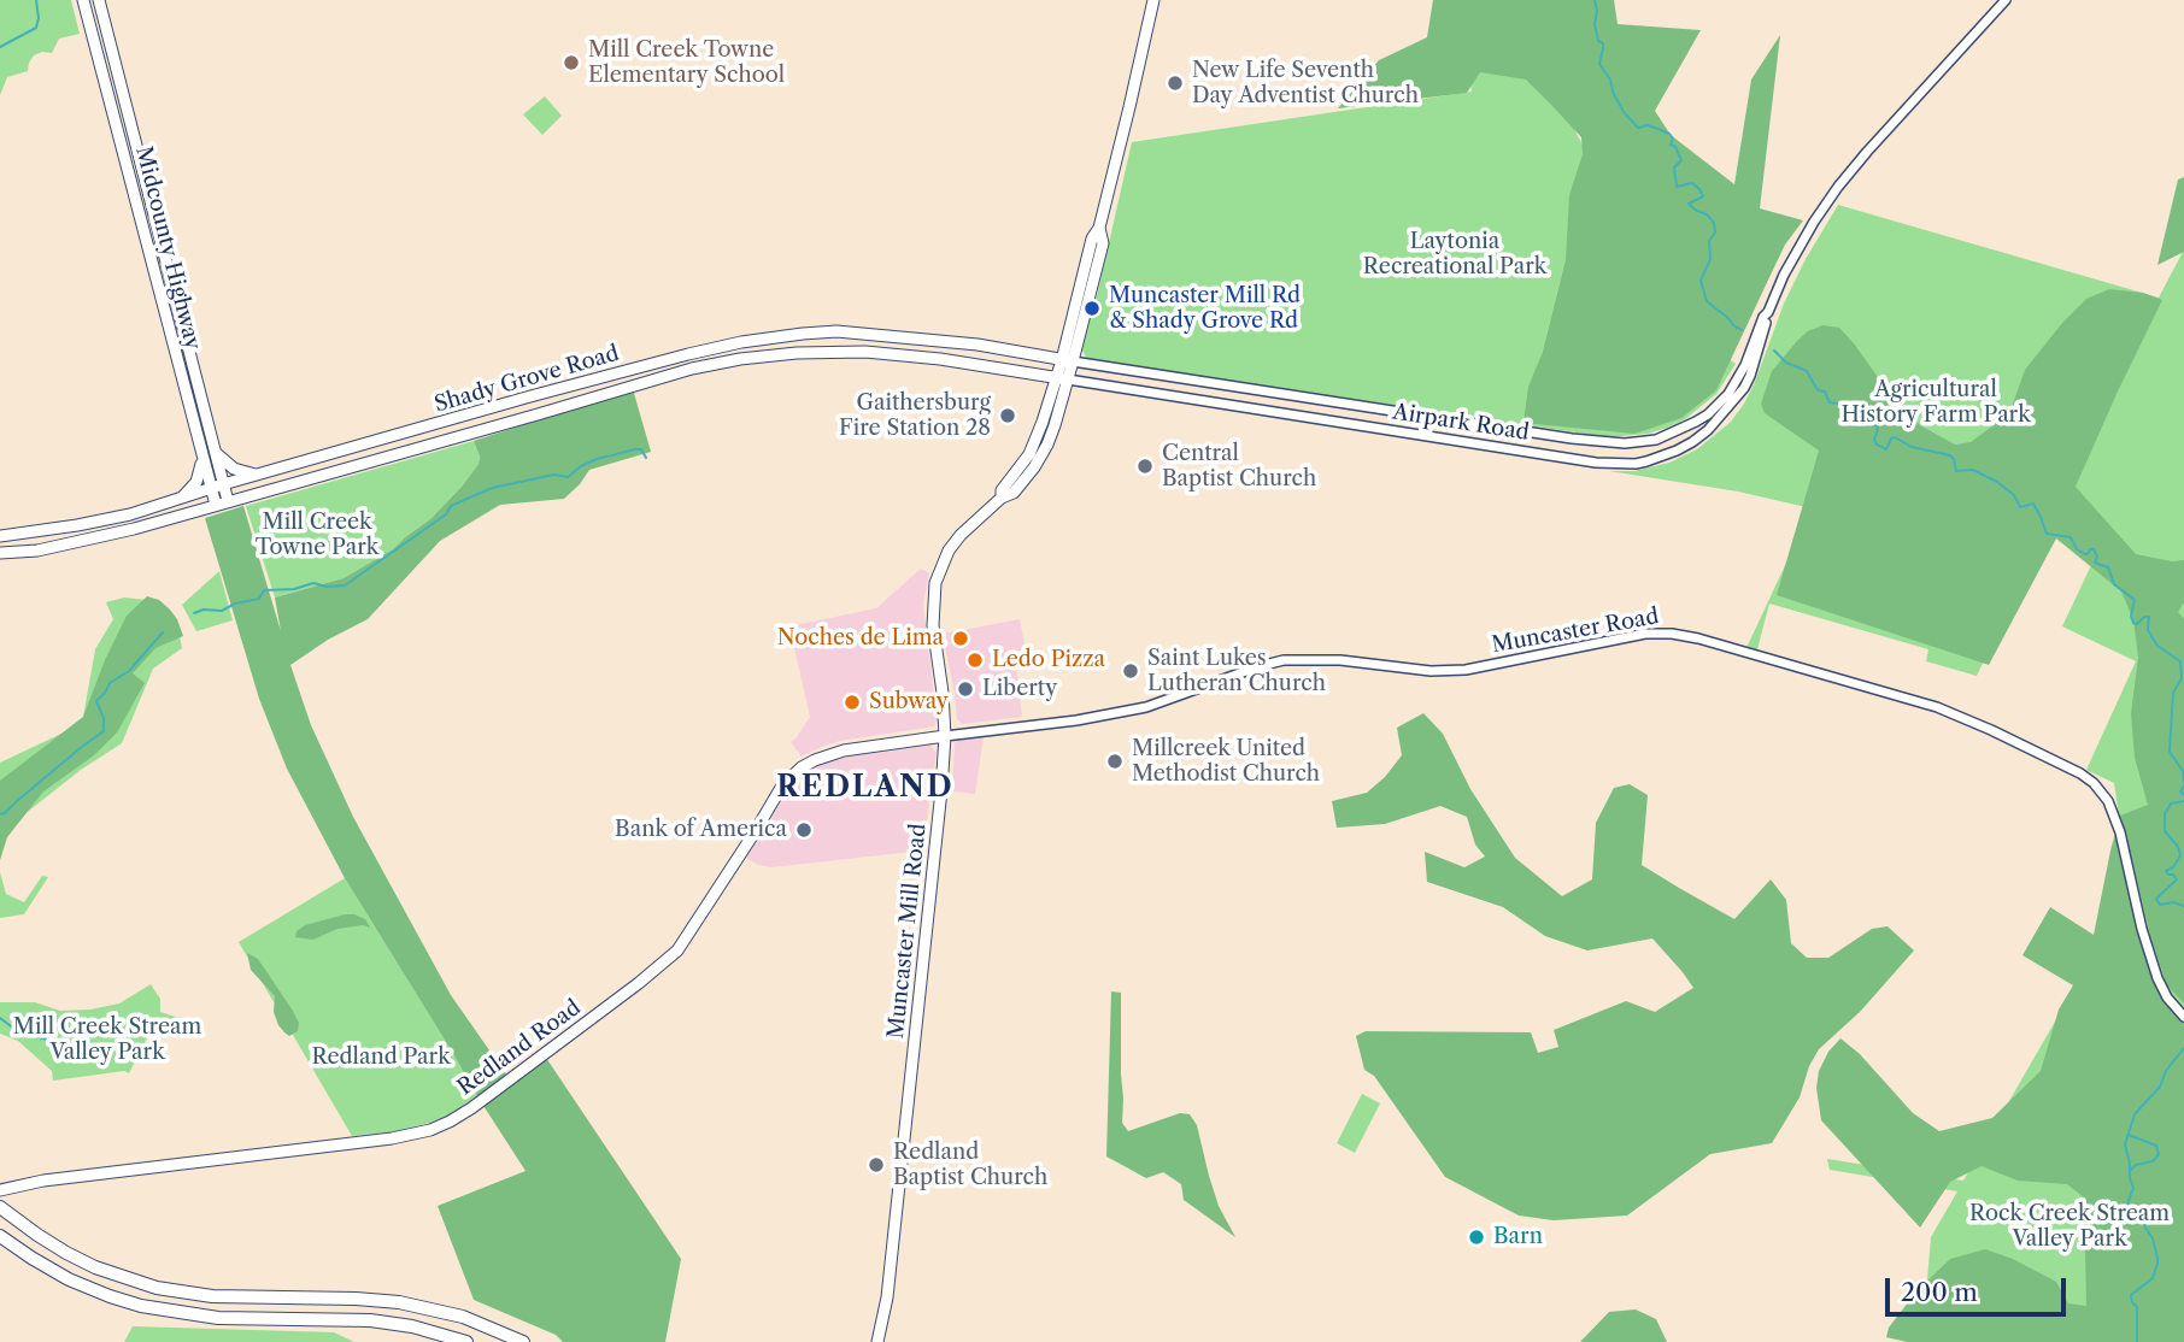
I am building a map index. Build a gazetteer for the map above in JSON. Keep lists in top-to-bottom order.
{
  "streets": {
    "main road": [
      "Midcounty Highway",
      "Shady Grove Road",
      "Muncaster Mill Road",
      "Redland Road"
    ],
    "street": ["Airpark Road", "Muncaster Road"]
  },
  "crossings": [
    ["Midcounty Highway", "Shady Grove Road"],
    ["Shady Grove Road", "Airpark Road"],
    ["Shady Grove Road", "Muncaster Mill Road"],
    ["Airpark Road", "Muncaster Mill Road"],
    ["Muncaster Road", "Muncaster Mill Road"],
    ["Muncaster Road", "Redland Road"],
    ["Muncaster Mill Road", "Redland Road"]
  ],
  "districts": ["REDLAND"],
  "parks": [
    "Laytonia Recreational Park",
    "Agricultural History Farm Park",
    "Mill Creek Towne Park",
    "Mill Creek Stream Valley Park",
    "Redland Park",
    "Rock Creek Stream Valley Park"
  ],
  "places": [
    "Mill Creek Towne Elementary School",
    "New Life Seventh Day Adventist Church",
    "Muncaster Mill Rd & Shady Grove Rd",
    "Gaithersburg Fire Station 28",
    "Central Baptist Church",
    "Noches de Lima",
    "Ledo Pizza",
    "Saint Lukes Lutheran Church",
    "Liberty",
    "Subway",
    "Millcreek United Methodist Church",
    "Bank of America",
    "Redland Baptist Church",
    "Barn"
  ],
  "scale_bar": "200 m"
}
